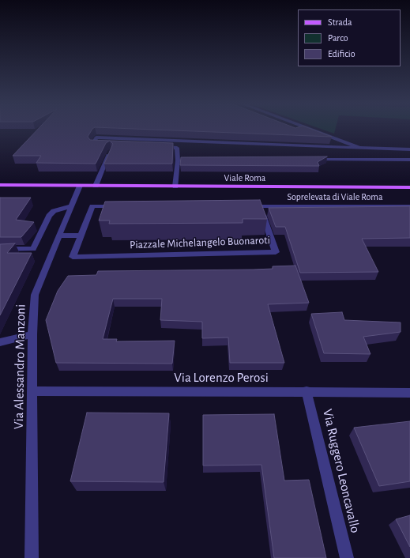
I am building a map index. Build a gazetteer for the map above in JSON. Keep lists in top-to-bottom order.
{
  "streets": {
    "main road": ["Viale Roma"],
    "street": [
      "Soprelevata di Viale Roma",
      "Piazzale Michelangelo Buonaroti",
      "Via Alessandro Manzoni",
      "Via Lorenzo Perosi",
      "Via Ruggero Leoncavallo"
    ]
  },
  "crossings": [
    ["Viale Roma", "Via Alessandro Manzoni"],
    ["Soprelevata di Viale Roma", "Piazzale Michelangelo Buonaroti"],
    ["Via Alessandro Manzoni", "Via Lorenzo Perosi"],
    ["Via Lorenzo Perosi", "Via Ruggero Leoncavallo"]
  ],
  "legend": ["Strada", "Parco", "Edificio"]
}
